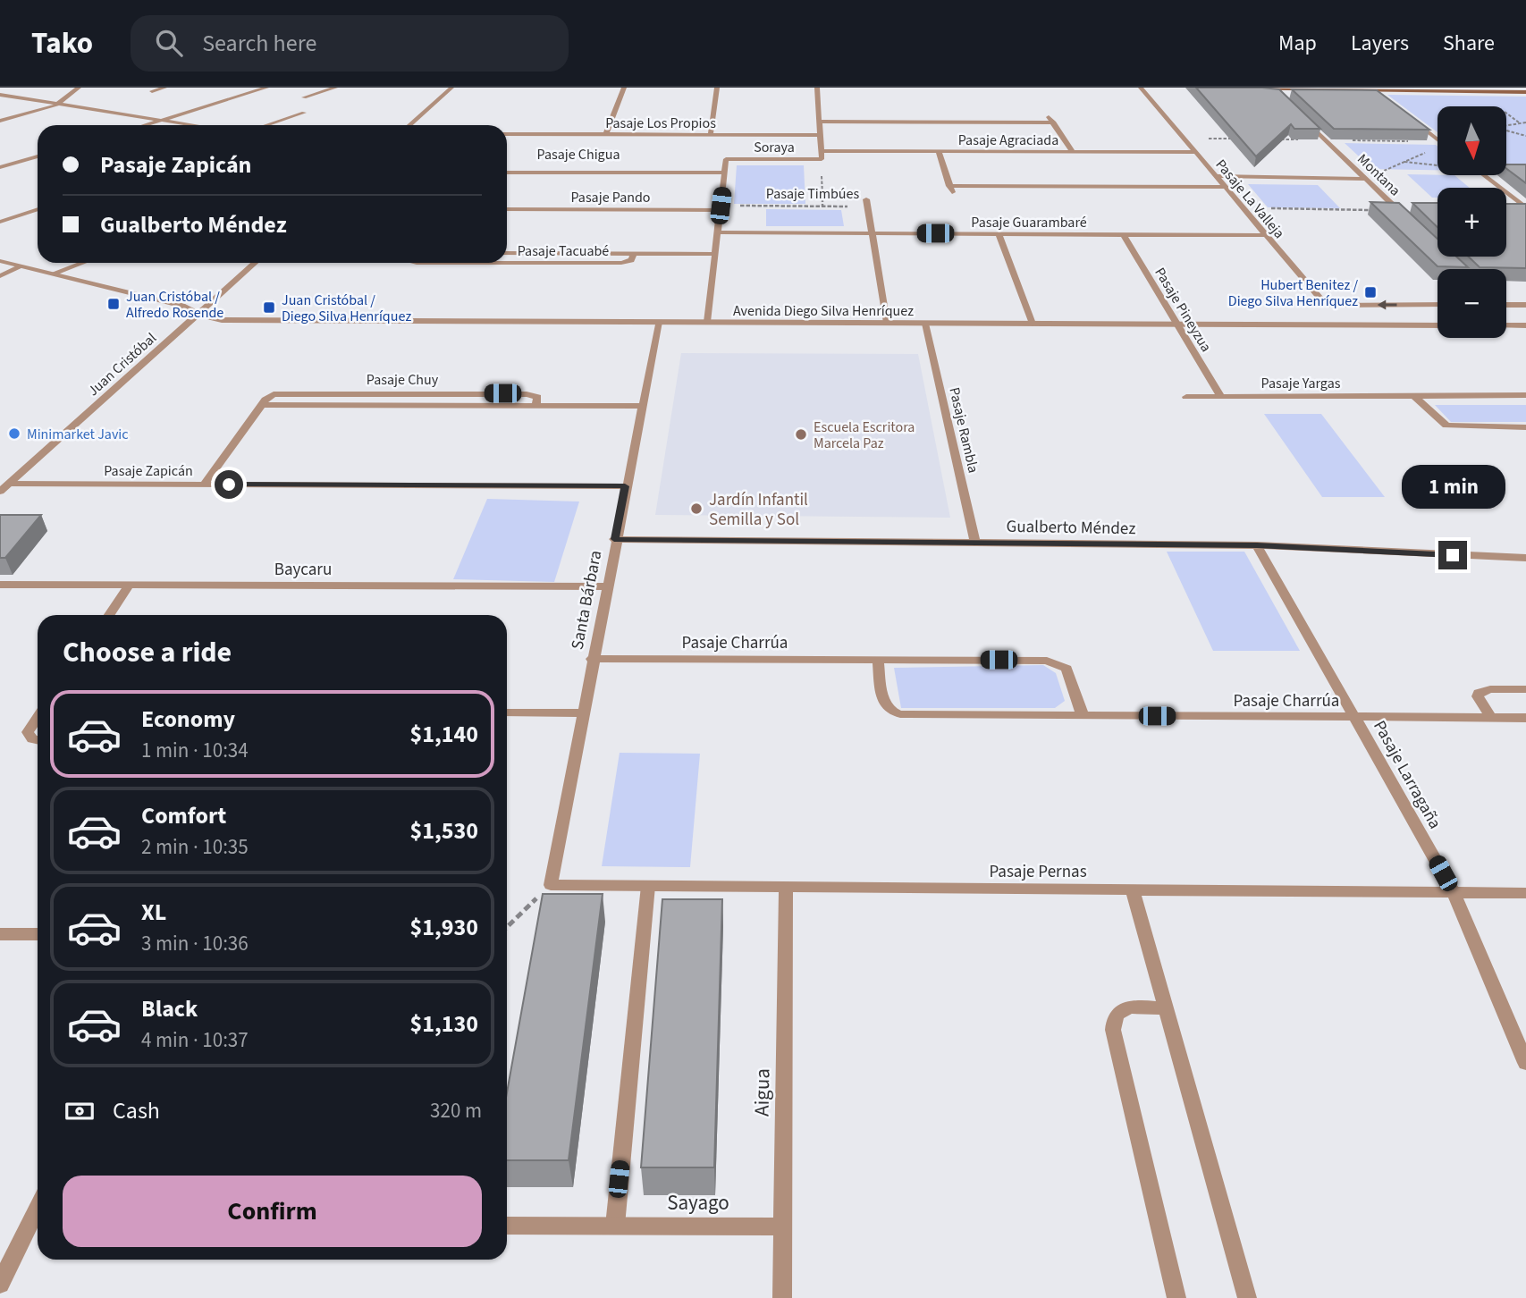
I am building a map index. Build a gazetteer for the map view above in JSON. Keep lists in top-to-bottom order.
{
  "streets": {
    "street": [
      "Pasaje Los Propios",
      "Pasaje Agraciada",
      "Soraya",
      "Pasaje Chigua",
      "Montana",
      "Pasaje Timbúes",
      "Pasaje Pando",
      "Pasaje La Valleja",
      "Pasaje Guarambaré",
      "Pasaje Tacuabé",
      "Pasaje Pineyzua",
      "Avenida Diego Silva Henríquez",
      "Juan Cristóbal",
      "Pasaje Chuy",
      "Pasaje Yargas",
      "Pasaje Rambla",
      "Pasaje Zapicán",
      "Gualberto Méndez",
      "Baycaru",
      "Santa Bárbara",
      "Pasaje Charrúa",
      "Pasaje Larragaña",
      "Pasaje Pernas",
      "Aigua",
      "Sayago"
    ]
  },
  "crossings": [
    ["Pasaje Agraciada", "Pasaje La Valleja"],
    ["Soraya", "Pasaje Chigua"],
    ["Pasaje Timbúes", "Pasaje Pando"],
    ["Pasaje Timbúes", "Pasaje Guarambaré"],
    ["Pasaje Timbúes", "Avenida Diego Silva Henríquez"],
    ["Pasaje La Valleja", "Pasaje Guarambaré"],
    ["Pasaje La Valleja", "Avenida Diego Silva Henríquez"],
    ["Pasaje Guarambaré", "Pasaje Pineyzua"],
    ["Pasaje Pineyzua", "Avenida Diego Silva Henríquez"],
    ["Pasaje Pineyzua", "Pasaje Yargas"],
    ["Avenida Diego Silva Henríquez", "Juan Cristóbal"],
    ["Avenida Diego Silva Henríquez", "Pasaje Rambla"],
    ["Avenida Diego Silva Henríquez", "Santa Bárbara"],
    ["Juan Cristóbal", "Pasaje Zapicán"],
    ["Pasaje Chuy", "Pasaje Zapicán"],
    ["Pasaje Chuy", "Santa Bárbara"],
    ["Pasaje Rambla", "Gualberto Méndez"],
    ["Pasaje Zapicán", "Santa Bárbara"],
    ["Gualberto Méndez", "Santa Bárbara"],
    ["Gualberto Méndez", "Pasaje Larragaña"],
    ["Baycaru", "Santa Bárbara"],
    ["Santa Bárbara", "Pasaje Charrúa"],
    ["Santa Bárbara", "Pasaje Pernas"],
    ["Pasaje Charrúa", "Pasaje Larragaña"],
    ["Pasaje Larragaña", "Pasaje Pernas"],
    ["Pasaje Pernas", "Aigua"],
    ["Aigua", "Sayago"]
  ],
  "places": {
    "transit": ["Hubert Benitez / Diego Silva Henríquez", "Juan Cristóbal / Alfredo Rosende", "Juan Cristóbal / Diego Silva Henríquez"],
    "other": ["Minimarket Javic", "Escuela Escritora Marcela Paz", "Jardín Infantil Semilla y Sol"]
  },
  "north": "bottom",
  "page": {
    "header": "Tako",
    "search": "Search here",
    "nav": ["Map", "Layers", "Share"],
    "map_buttons": ["+", "−"],
    "banner": ["Pasaje Zapicán", "Gualberto Méndez"],
    "bubble": "1 min",
    "heading": "Choose a ride",
    "list": [
      {
        "name": "Economy",
        "note": "1 min · 10:34",
        "value": "$1,140"
      },
      {
        "name": "Comfort",
        "note": "2 min · 10:35",
        "value": "$1,530"
      },
      {
        "name": "XL",
        "note": "3 min · 10:36",
        "value": "$1,930"
      },
      {
        "name": "Black",
        "note": "4 min · 10:37",
        "value": "$1,130"
      }
    ],
    "pay": ["Cash", "320 m"],
    "buttons": "Confirm"
  }
}
